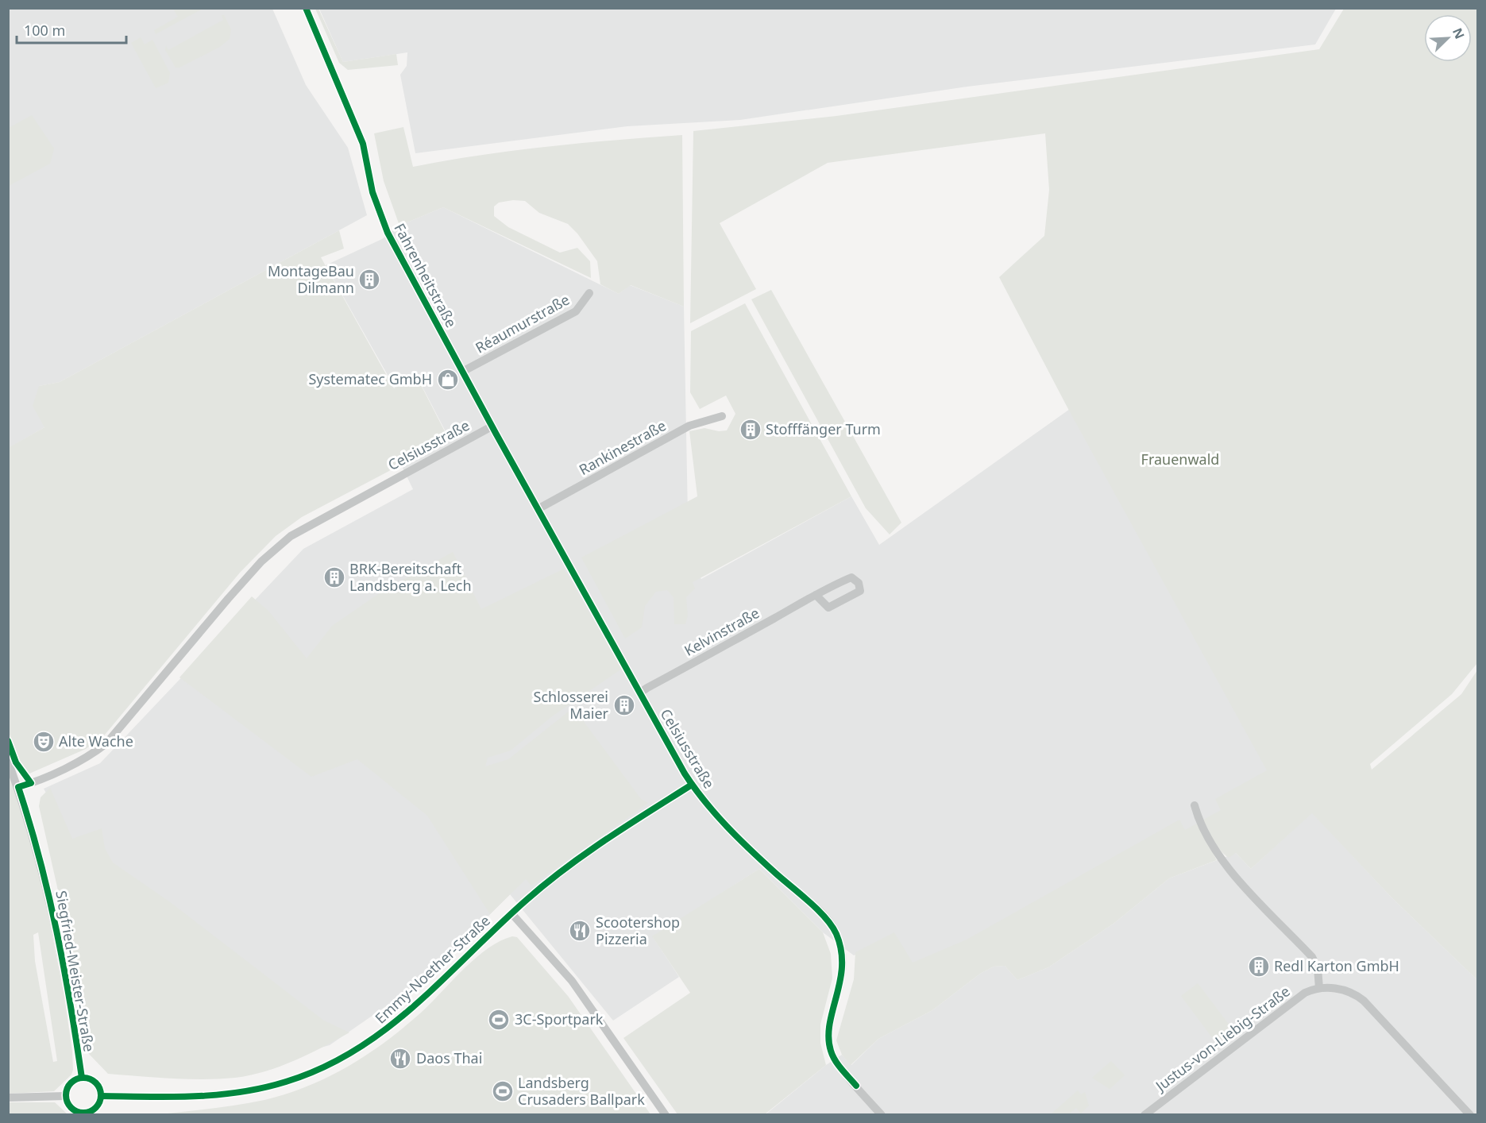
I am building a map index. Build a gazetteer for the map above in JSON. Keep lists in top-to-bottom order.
{
  "streets": {
    "street": [
      "Fahrenheitstraße",
      "Réaumurstraße",
      "Celsiusstraße",
      "Rankinestraße",
      "Kelvinstraße",
      "Emmy-Noether-Straße",
      "Siegfried-Meister-Straße",
      "Justus-von-Liebig-Straße"
    ]
  },
  "crossings": [
    ["Fahrenheitstraße", "Réaumurstraße"],
    ["Fahrenheitstraße", "Celsiusstraße"],
    ["Celsiusstraße", "Rankinestraße"],
    ["Celsiusstraße", "Kelvinstraße"],
    ["Celsiusstraße", "Emmy-Noether-Straße"],
    ["Celsiusstraße", "Siegfried-Meister-Straße"],
    ["Emmy-Noether-Straße", "Siegfried-Meister-Straße"]
  ],
  "parks": ["Frauenwald"],
  "places": {
    "building": [
      "MontageBau Dilmann",
      "Stofffänger Turm",
      "BRK-Bereitschaft Landsberg a. Lech",
      "Schlosserei Maier",
      "Redl Karton GmbH"
    ],
    "shop": ["Systematec GmbH"],
    "theatre": ["Alte Wache"],
    "restaurant": ["Scootershop Pizzeria", "Daos Thai"],
    "sports": ["3C-Sportpark", "Landsberg Crusaders Ballpark"]
  },
  "scale_bar": "100 m",
  "north": "top right"
}
